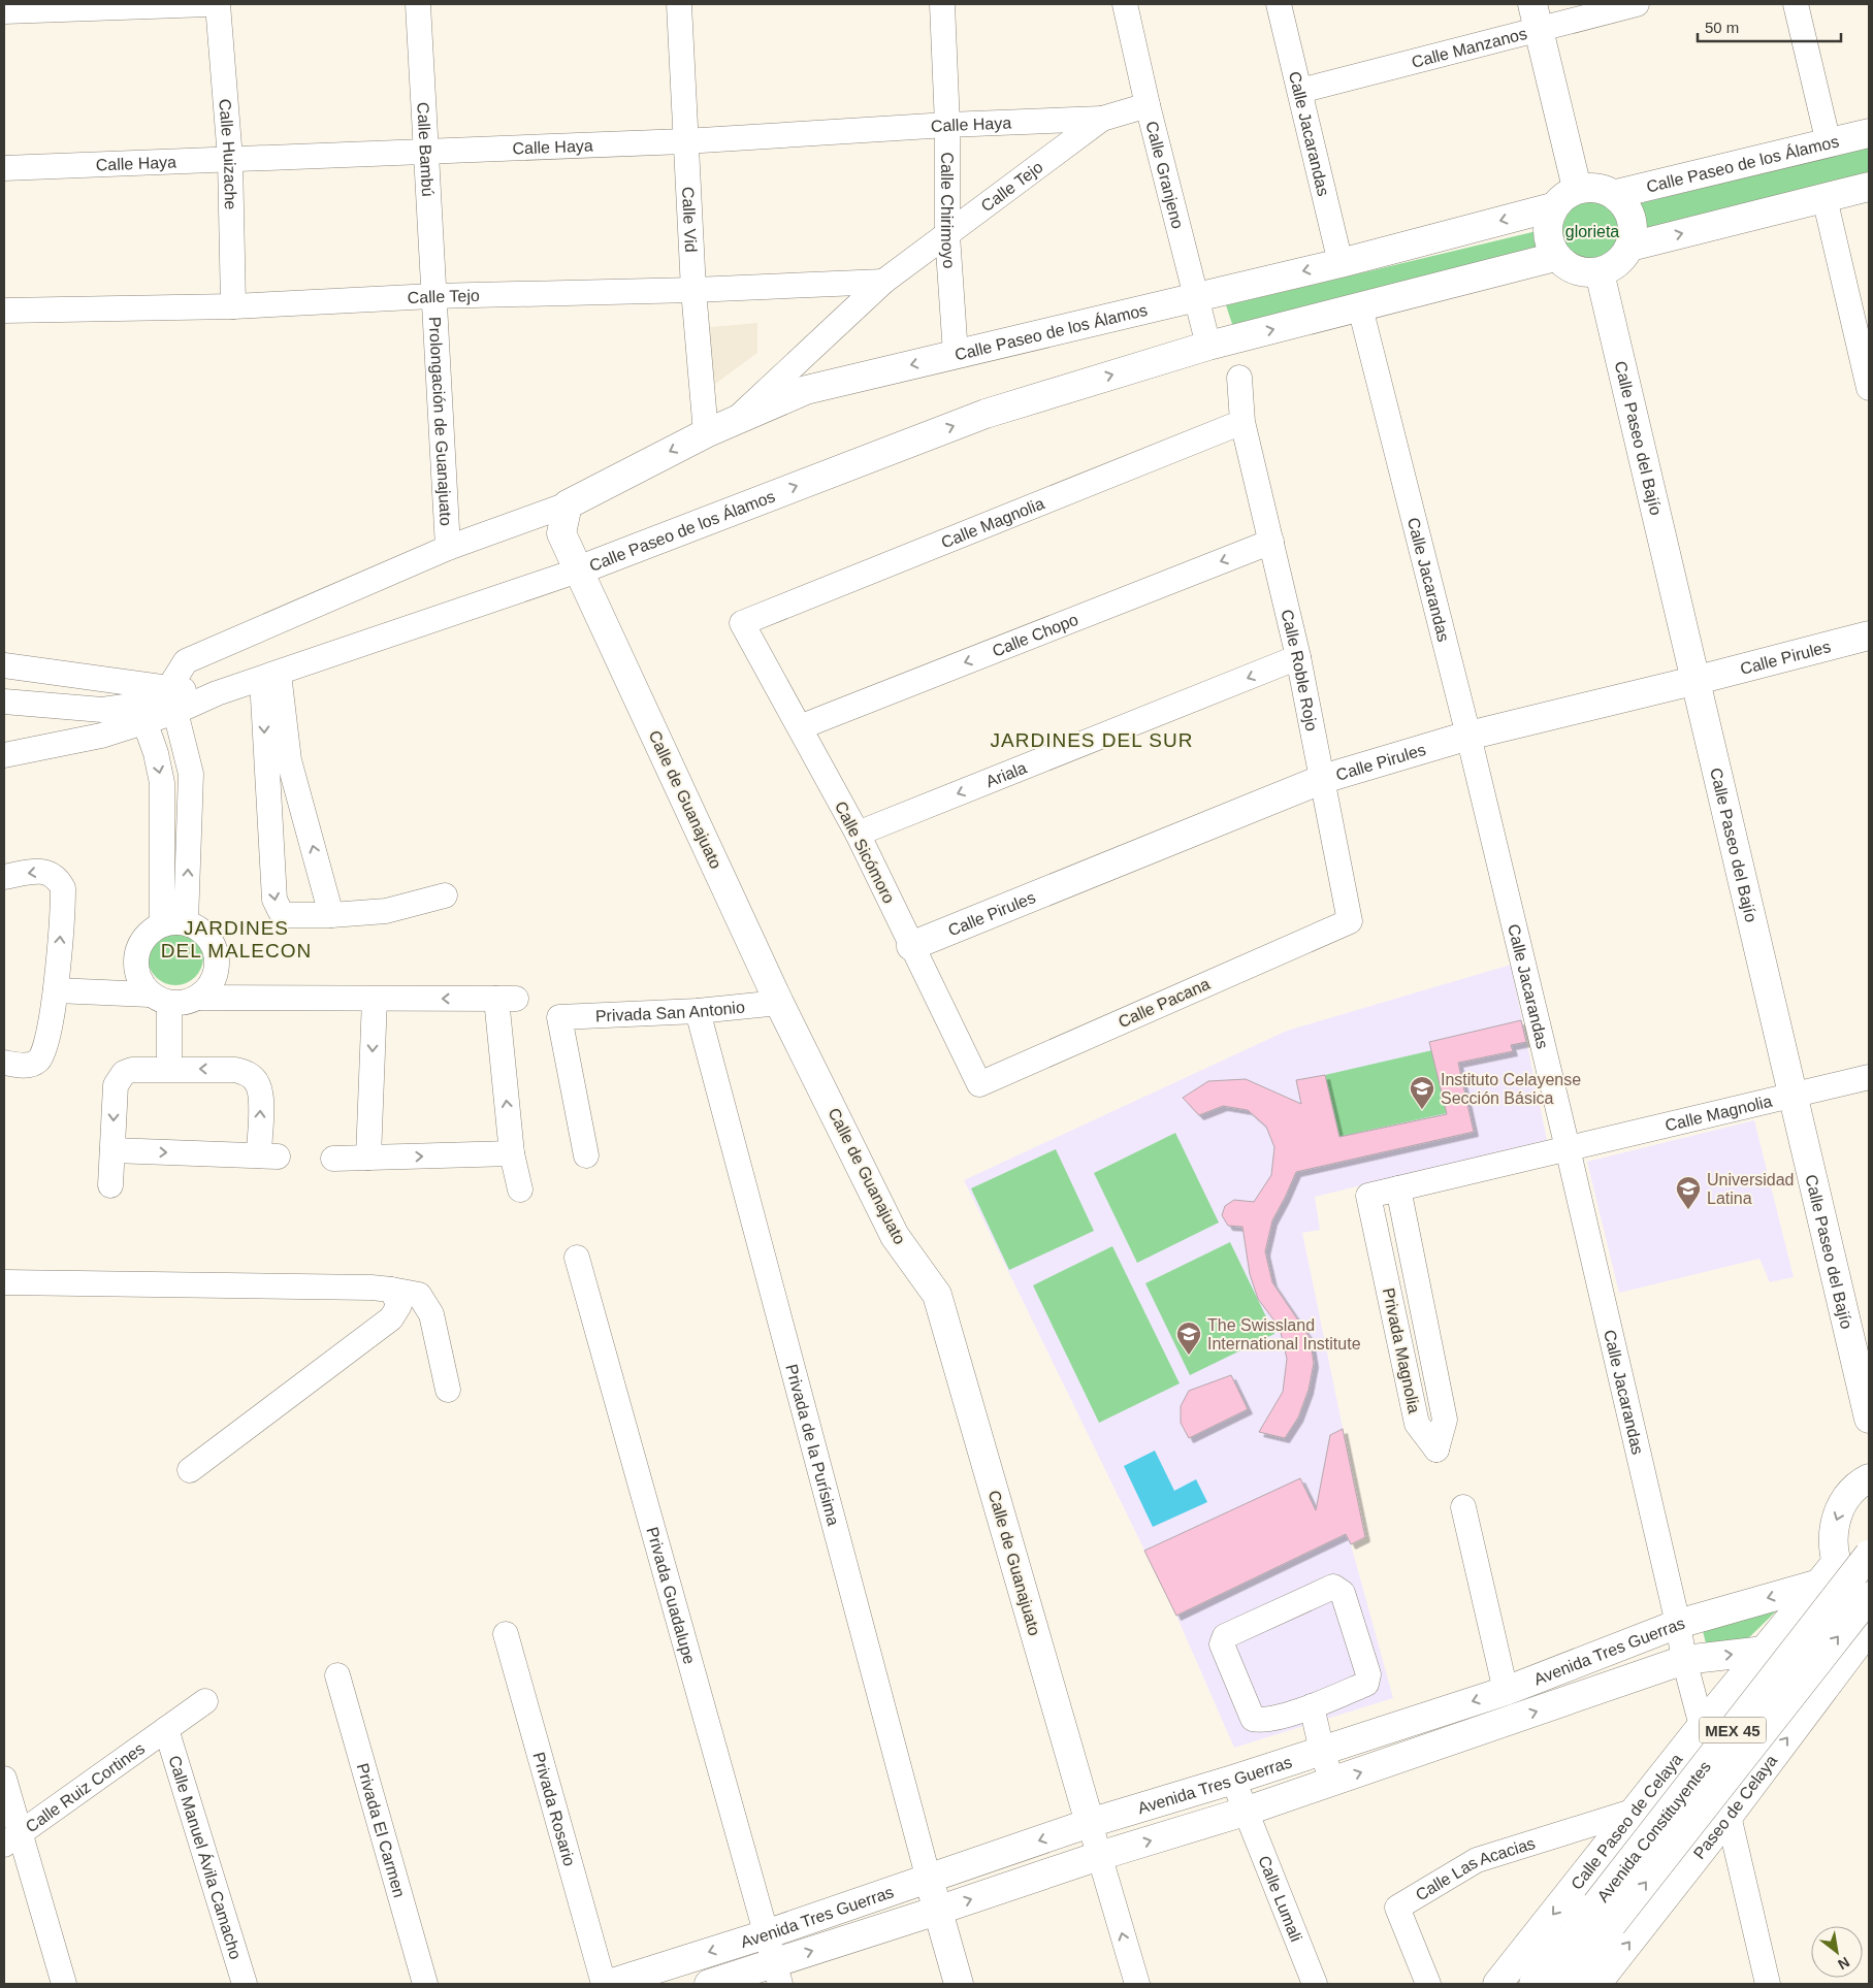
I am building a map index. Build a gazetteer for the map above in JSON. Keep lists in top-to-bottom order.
{
  "streets": {
    "main road": [
      "Calle Paseo de los Álamos",
      "Calle Paseo del Bajío",
      "Calle Pirules",
      "Calle de Guanajuato",
      "Avenida Tres Guerras",
      "MEX 45",
      "Paseo de Celaya",
      "Calle Paseo de Celaya",
      "Avenida Constituyentes"
    ],
    "street": [
      "Calle Manzanos",
      "Calle Haya",
      "Calle Jacarandas",
      "Calle Bambú",
      "Calle Huizache",
      "Calle Granjeno",
      "Calle Tejo",
      "Calle Chirimoyo",
      "Calle Vid",
      "Prolongación de Guanajuato",
      "Calle Magnolia",
      "Calle Chopo",
      "Calle Roble Rojo",
      "Ariala",
      "Calle Sicómoro",
      "Calle Pacana",
      "Privada San Antonio",
      "Privada Magnolia",
      "Privada de la Purísima",
      "Privada Guadalupe",
      "Calle Ruiz Cortines",
      "Privada Rosario",
      "Privada El Carmen",
      "Calle Manuel Ávila Camacho",
      "Calle Las Acacias",
      "Calle Lumali"
    ]
  },
  "crossings": [
    ["Calle Manzanos", "Calle Jacarandas"],
    ["Calle Haya", "Calle Bambú"],
    ["Calle Haya", "Calle Huizache"],
    ["Calle Haya", "Calle Tejo"],
    ["Calle Haya", "Calle Chirimoyo"],
    ["Calle Haya", "Calle Vid"],
    ["Calle Jacarandas", "Calle Paseo de los Álamos"],
    ["Calle Jacarandas", "Calle Magnolia"],
    ["Calle Jacarandas", "Calle Pirules"],
    ["Calle Jacarandas", "Privada Magnolia"],
    ["Calle Jacarandas", "Avenida Tres Guerras"],
    ["Calle Jacarandas", "Calle Paseo de Celaya"],
    ["Calle Bambú", "Calle Tejo"],
    ["Calle Bambú", "Prolongación de Guanajuato"],
    ["Calle Huizache", "Calle Tejo"],
    ["Calle Paseo de los Álamos", "Calle Granjeno"],
    ["Calle Paseo de los Álamos", "Calle Tejo"],
    ["Calle Paseo de los Álamos", "Calle Chirimoyo"],
    ["Calle Paseo de los Álamos", "Calle Vid"],
    ["Calle Paseo de los Álamos", "Prolongación de Guanajuato"],
    ["Calle Paseo de los Álamos", "Calle Paseo del Bajío"],
    ["Calle Paseo de los Álamos", "Calle de Guanajuato"],
    ["Calle Granjeno", "Calle Tejo"],
    ["Calle Tejo", "Calle Chirimoyo"],
    ["Calle Tejo", "Calle Vid"],
    ["Calle Tejo", "Prolongación de Guanajuato"],
    ["Calle Paseo del Bajío", "Calle Magnolia"],
    ["Calle Paseo del Bajío", "Calle Pirules"],
    ["Calle Magnolia", "Calle Roble Rojo"],
    ["Calle Magnolia", "Calle Sicómoro"],
    ["Calle Magnolia", "Privada Magnolia"],
    ["Calle Chopo", "Calle Roble Rojo"],
    ["Calle Chopo", "Calle Sicómoro"],
    ["Calle Pirules", "Calle Roble Rojo"],
    ["Calle Pirules", "Calle Sicómoro"],
    ["Calle Roble Rojo", "Ariala"],
    ["Calle Roble Rojo", "Calle Pacana"],
    ["Ariala", "Calle Sicómoro"],
    ["Calle de Guanajuato", "Privada San Antonio"],
    ["Calle de Guanajuato", "Avenida Tres Guerras"],
    ["Calle Sicómoro", "Calle Pacana"],
    ["Privada San Antonio", "Privada de la Purísima"],
    ["Privada de la Purísima", "Avenida Tres Guerras"],
    ["Privada Guadalupe", "Avenida Tres Guerras"],
    ["Avenida Tres Guerras", "Calle Paseo de Celaya"],
    ["Avenida Tres Guerras", "Calle Lumali"],
    ["Calle Ruiz Cortines", "Calle Manuel Ávila Camacho"],
    ["Calle Paseo de Celaya", "Calle Las Acacias"]
  ],
  "one_way": [
    "Calle Chopo",
    "Ariala",
    "Paseo de Celaya",
    "Calle Paseo de Celaya"
  ],
  "districts": ["JARDINES DEL SUR", "JARDINES DEL MALECON"],
  "parks": ["glorieta"],
  "places": {
    "school or university": ["Instituto Celayense Sección Básica", "Universidad Latina", "The Swissland International Institute"]
  },
  "scale_bar": "50 m",
  "north": "bottom right"
}
